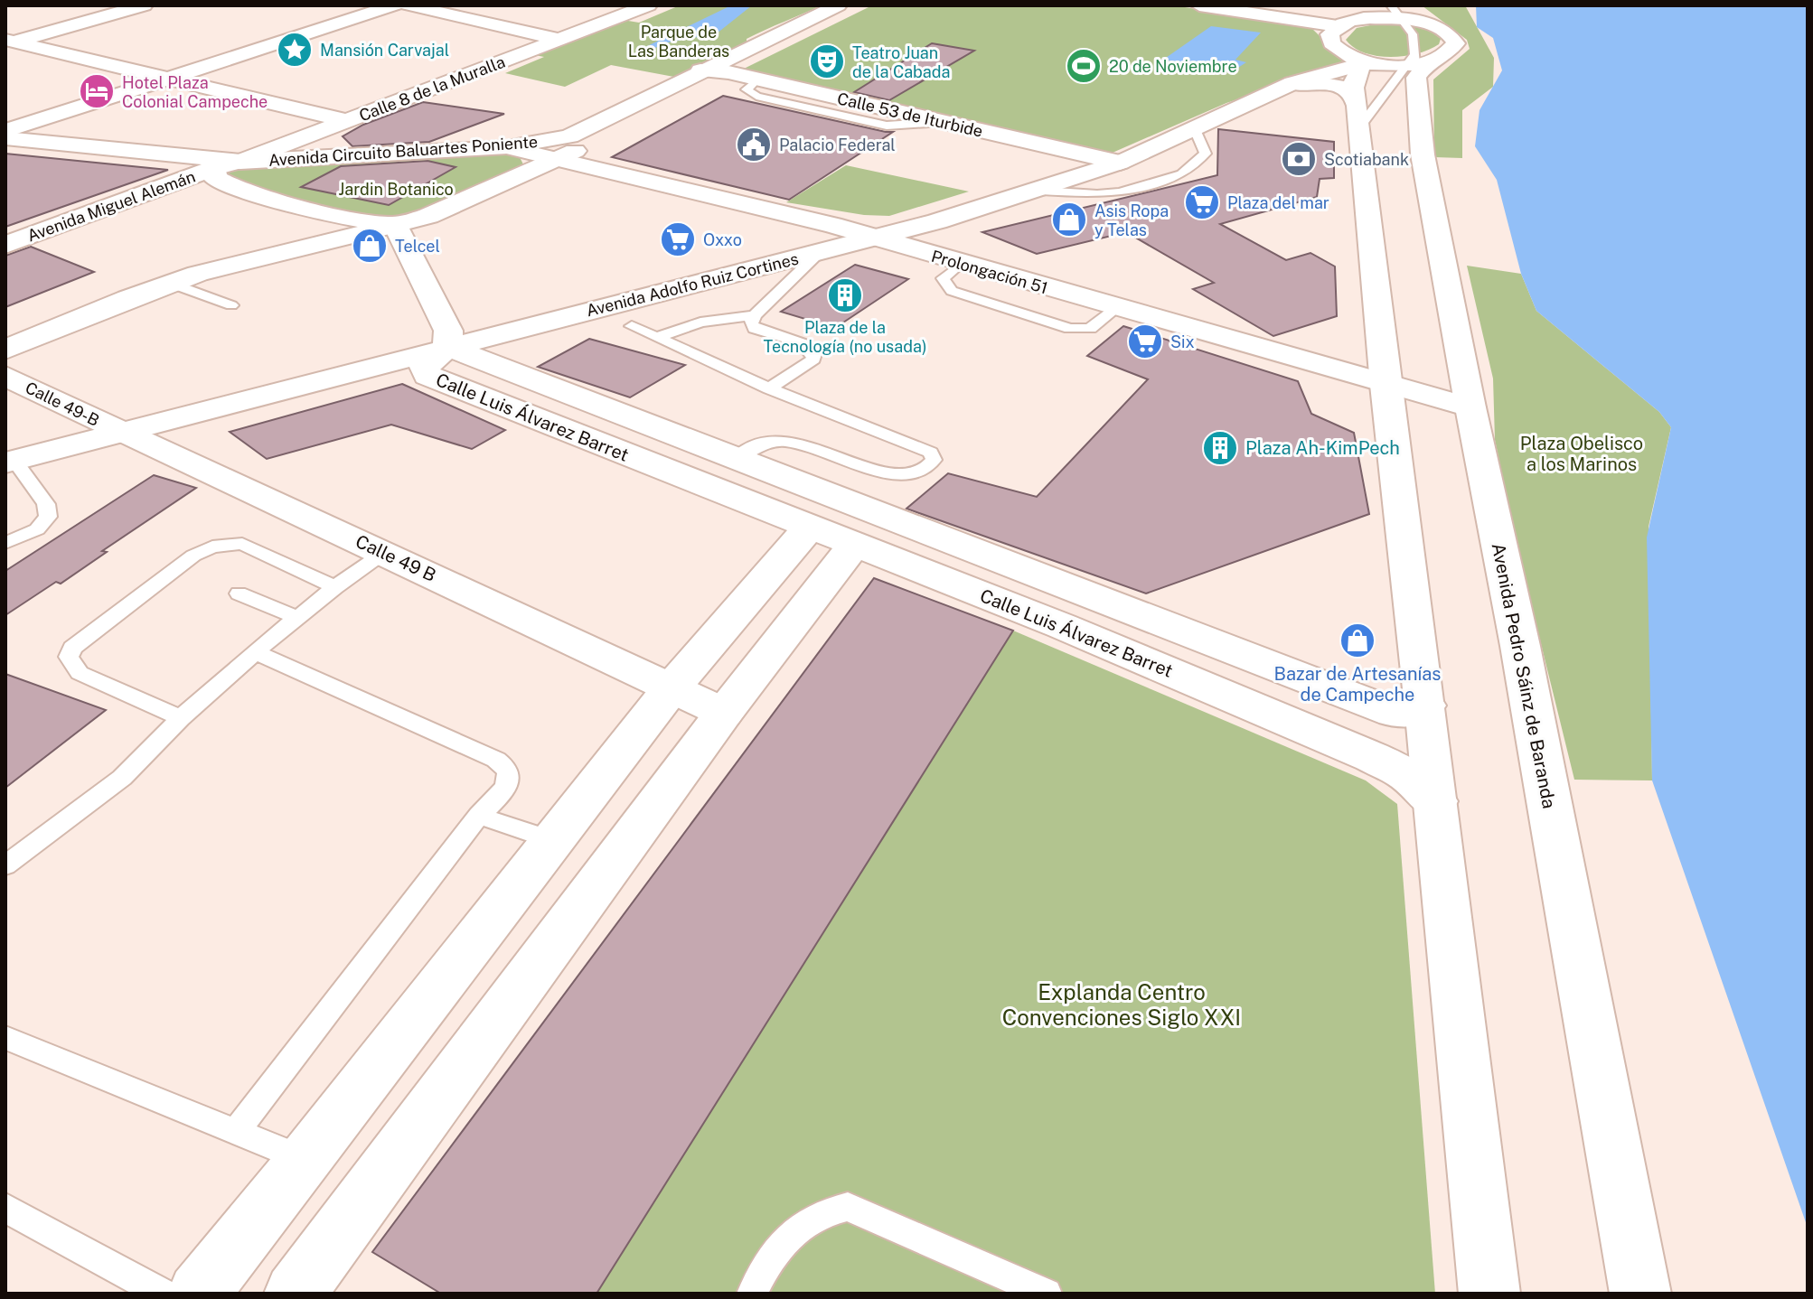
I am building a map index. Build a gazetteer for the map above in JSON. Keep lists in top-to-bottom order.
{
  "streets": {
    "main road": [
      "Calle 8 de la Muralla",
      "Calle 53 de Iturbide",
      "Avenida Circuito Baluartes Poniente",
      "Avenida Miguel Alemán",
      "Prolongación 51",
      "Avenida Adolfo Ruiz Cortines",
      "Calle 49-B",
      "Calle Luis Álvarez Barret",
      "Calle 49 B",
      "Avenida Pedro Sáinz de Baranda"
    ]
  },
  "crossings": [
    ["Calle 8 de la Muralla", "Avenida Circuito Baluartes Poniente"],
    ["Calle 8 de la Muralla", "Avenida Miguel Alemán"],
    ["Calle 53 de Iturbide", "Avenida Circuito Baluartes Poniente"],
    ["Calle 53 de Iturbide", "Avenida Adolfo Ruiz Cortines"],
    ["Avenida Circuito Baluartes Poniente", "Avenida Miguel Alemán"],
    ["Avenida Circuito Baluartes Poniente", "Prolongación 51"],
    ["Prolongación 51", "Avenida Adolfo Ruiz Cortines"],
    ["Prolongación 51", "Avenida Pedro Sáinz de Baranda"],
    ["Avenida Adolfo Ruiz Cortines", "Calle 49-B"],
    ["Avenida Adolfo Ruiz Cortines", "Calle Luis Álvarez Barret"],
    ["Avenida Adolfo Ruiz Cortines", "Calle 49 B"],
    ["Calle 49-B", "Calle 49 B"]
  ],
  "parks": [
    "Parque de Las Banderas",
    "Jardin Botanico",
    "Plaza Obelisco a los Marinos",
    "Explanda Centro Convenciones Siglo XXI"
  ],
  "places": {
    "place": ["Mansión Carvajal"],
    "theatre": ["Teatro Juan de la Cabada"],
    "sports": ["20 de Noviembre"],
    "hotel": ["Hotel Plaza Colonial Campeche"],
    "public building": ["Palacio Federal"],
    "bank": ["Scotiabank"],
    "supermarket": ["Plaza del mar", "Oxxo", "Six"],
    "shop": ["Asis Ropa y Telas", "Telcel", "Bazar de Artesanías de Campeche"],
    "building": ["Plaza de la Tecnología (no usada)", "Plaza Ah-KimPech"]
  }
}
